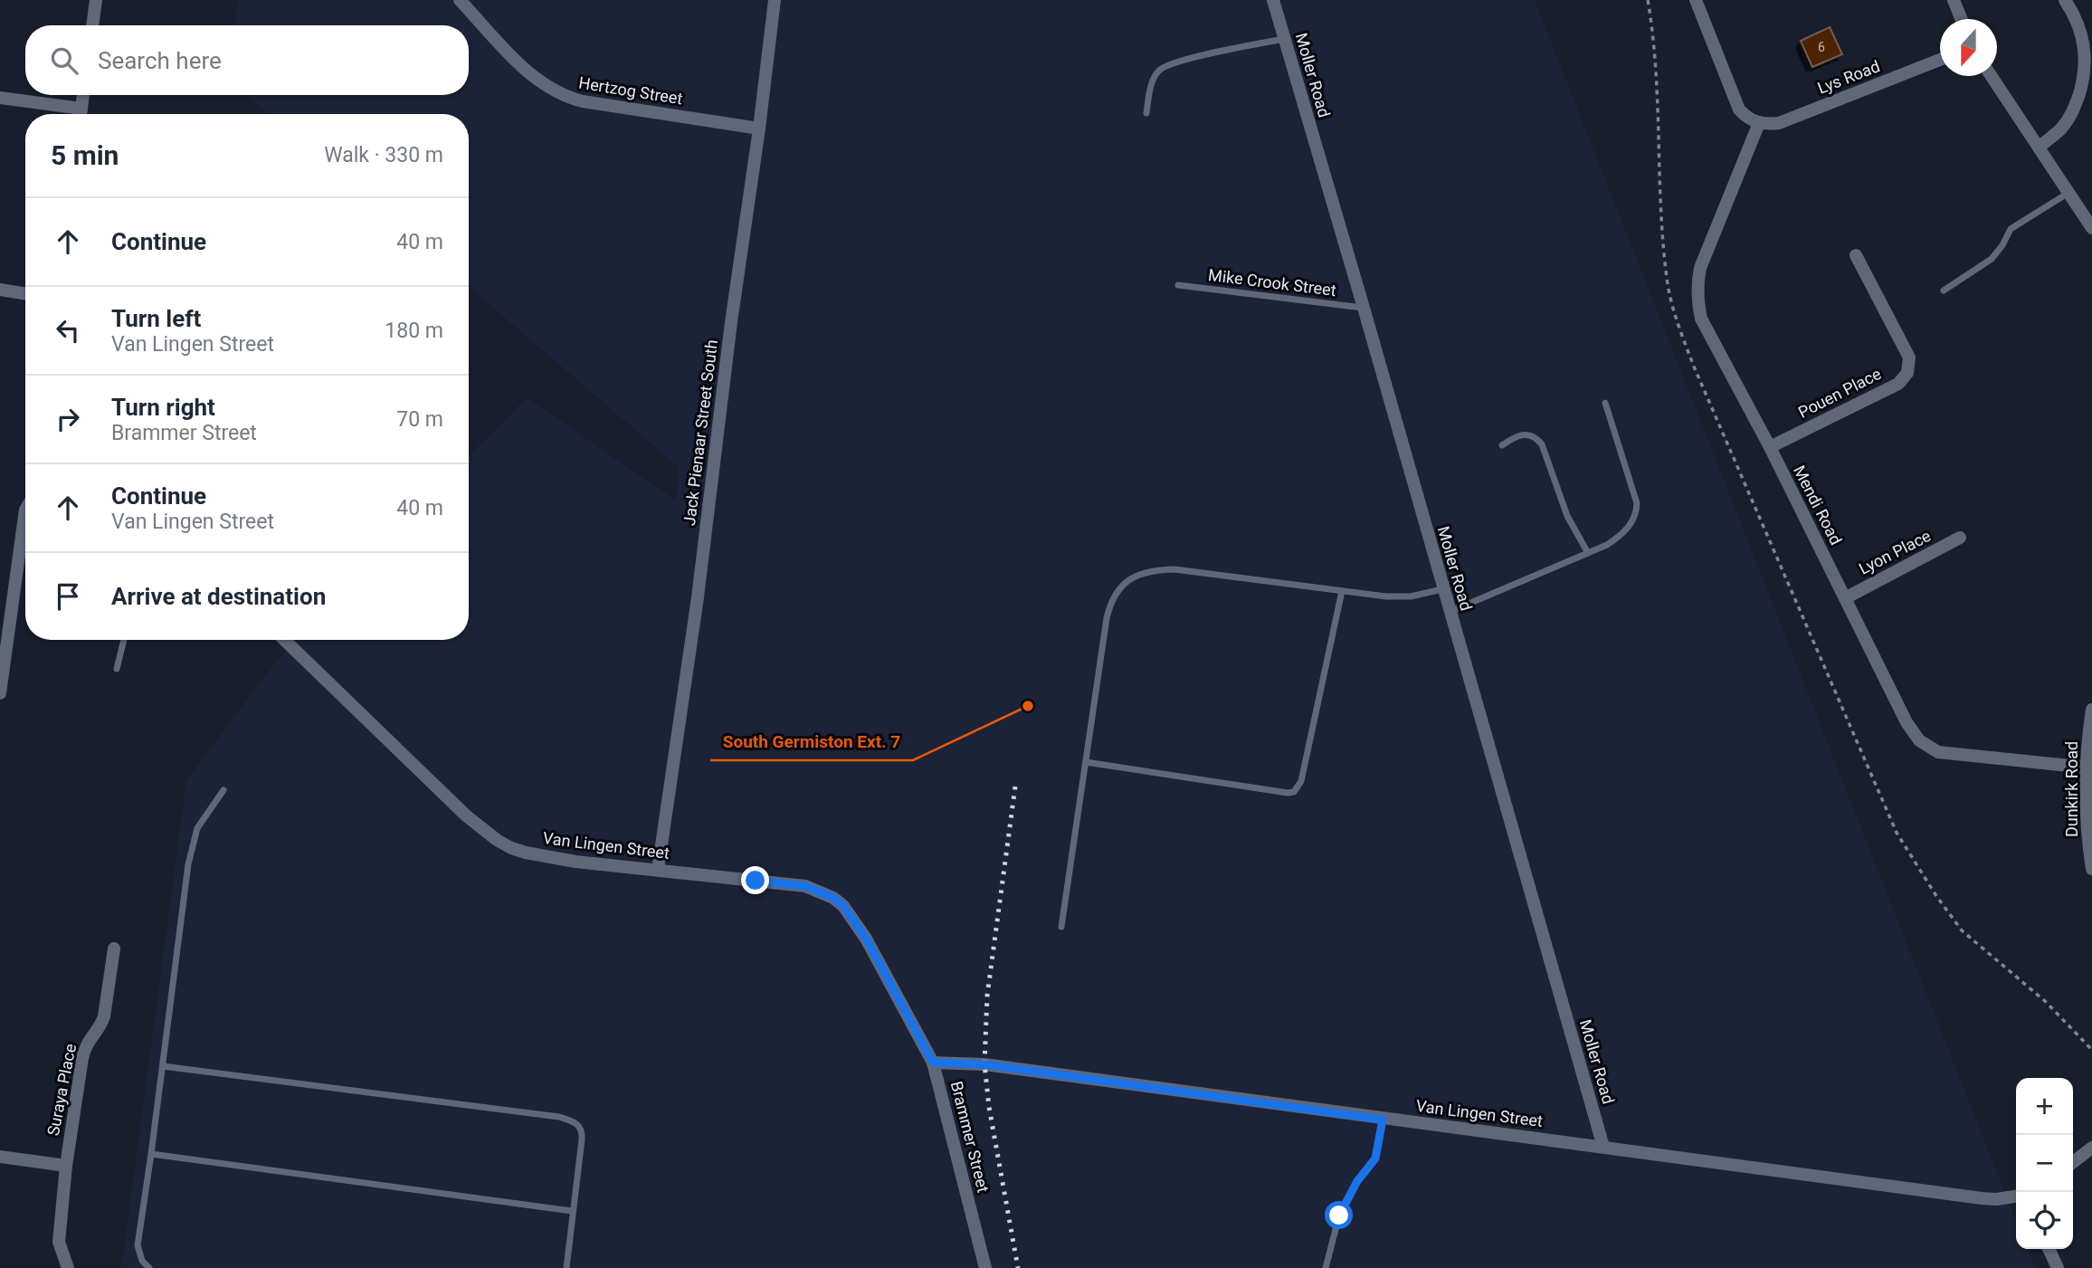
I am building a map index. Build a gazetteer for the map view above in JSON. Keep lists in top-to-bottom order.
{
  "streets": {
    "street": [
      "Moller Road",
      "Lys Road",
      "Hertzog Street",
      "Pouen Place",
      "Jack Pienaar Street South",
      "Mendi Road",
      "Lyon Place",
      "Dunkirk Road",
      "Van Lingen Street",
      "Suraya Place",
      "Brammer Street"
    ],
    "lane": ["Mike Crook Street"]
  },
  "crossings": [
    ["Moller Road", "Mike Crook Street"],
    ["Moller Road", "Van Lingen Street"],
    ["Lys Road", "Mendi Road"],
    ["Hertzog Street", "Jack Pienaar Street South"],
    ["Pouen Place", "Mendi Road"],
    ["Jack Pienaar Street South", "Van Lingen Street"],
    ["Mendi Road", "Lyon Place"],
    ["Mendi Road", "Dunkirk Road"],
    ["Van Lingen Street", "Brammer Street"]
  ],
  "places": ["South Germiston Ext. 7"],
  "house_numbers": ["6"],
  "north": "bottom",
  "page": {
    "search": "Search here",
    "heading": ["5 min", "Walk · 330 m"],
    "list": [
      ["Continue", "40 m"],
      ["Turn left", "Van Lingen Street", "180 m"],
      ["Turn right", "Brammer Street", "70 m"],
      ["Continue", "Van Lingen Street", "40 m"],
      "Arrive at destination"
    ],
    "map_buttons": ["+", "−"]
  }
}
